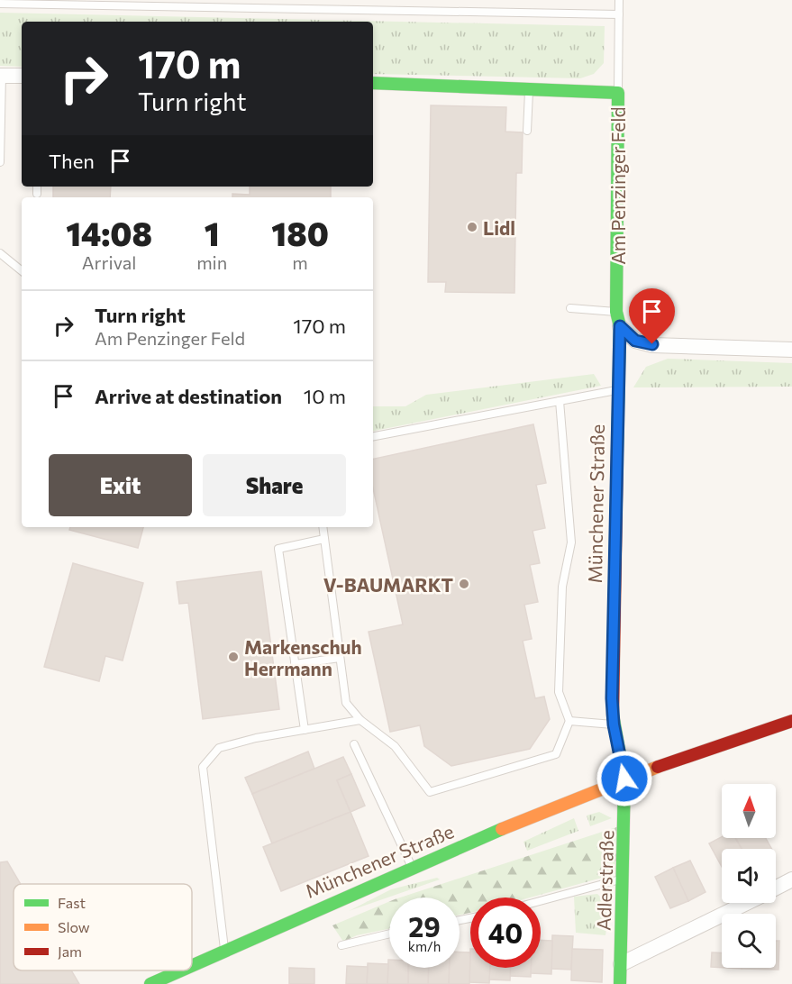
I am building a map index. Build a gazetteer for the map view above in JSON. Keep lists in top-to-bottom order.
{
  "streets": {
    "street": ["Am Penzinger Feld", "Münchener Straße", "Adlerstraße"]
  },
  "crossings": [
    ["Am Penzinger Feld", "Münchener Straße"],
    ["Münchener Straße", "Adlerstraße"]
  ],
  "places": ["Lidl", "V-BAUMARKT", "Markenschuh Herrmann"],
  "legend": ["Fast", "Slow", "Jam"],
  "north": "top",
  "page": {
    "turn": ["170 m", "Turn right"],
    "then": "Then",
    "eta": [
      "14:08",
      "Arrival",
      "1",
      "min",
      "180",
      "m"
    ],
    "list": [
      {
        "name": "Turn right",
        "note": "Am Penzinger Feld",
        "value": "170 m"
      },
      {
        "name": "Arrive at destination",
        "value": "10 m"
      }
    ],
    "buttons": ["Exit", "Share"],
    "speed": "29 km/h",
    "limit": "40"
  }
}
